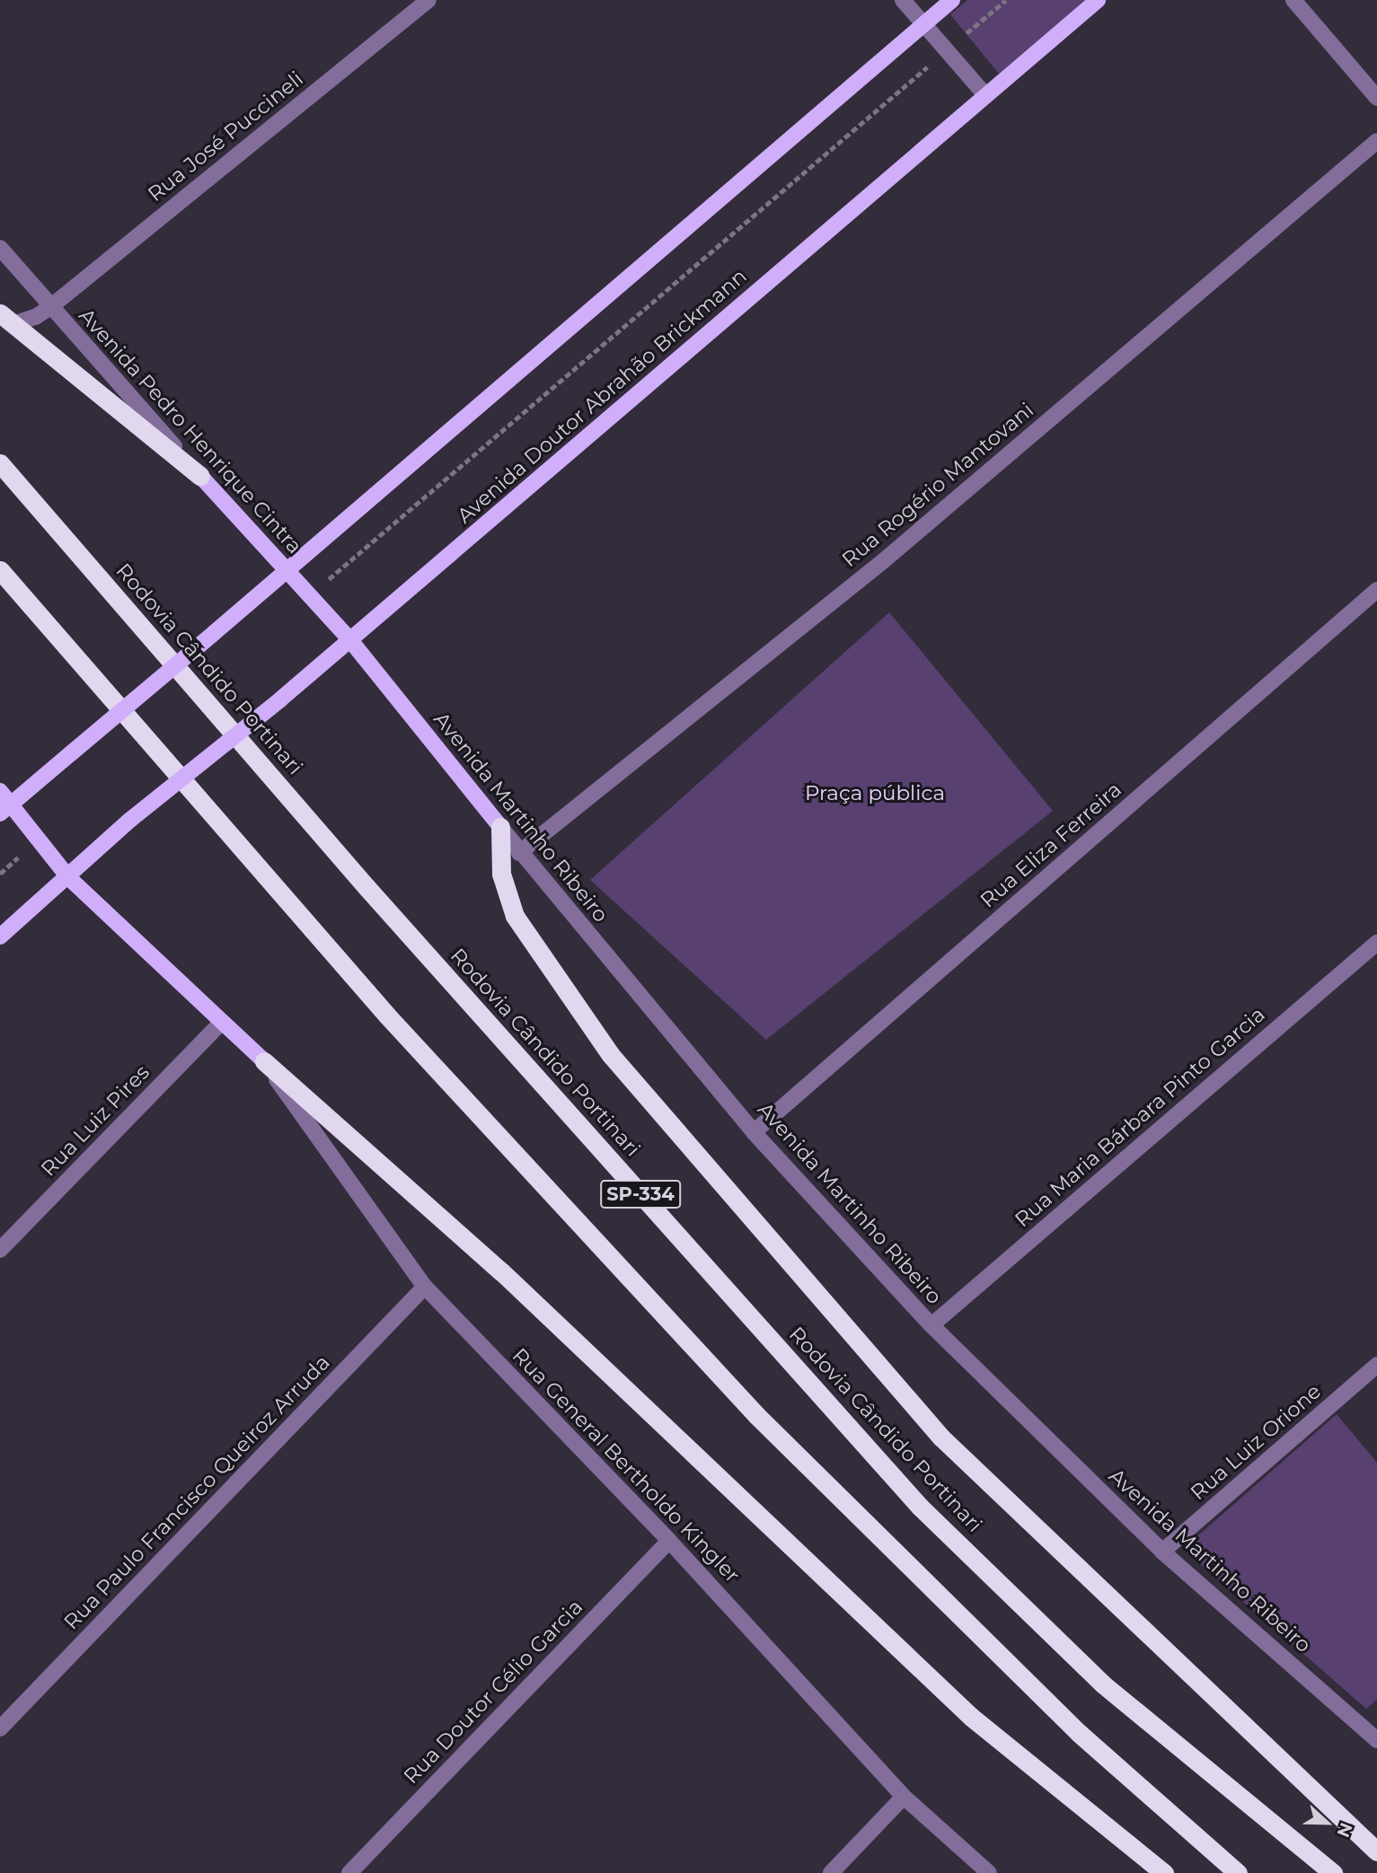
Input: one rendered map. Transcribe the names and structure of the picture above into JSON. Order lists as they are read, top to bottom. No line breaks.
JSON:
{"streets":{"highway":["Rodovia Cândido Portinari","SP-334"],"main road":["Avenida Doutor Abrahão Brickmann","Avenida Pedro Henrique Cintra","Avenida Martinho Ribeiro"],"street":["Rua José Puccineli","Rua Rogério Mantovani","Rua Eliza Ferreira","Rua Maria Bárbara Pinto Garcia","Rua Luiz Pires","Rua Luiz Orione","Rua General Bertholdo Kingler","Rua Paulo Francisco Queiroz Arruda","Rua Doutor Célio Garcia"]},"crossings":[["Rua José Puccineli","Avenida Pedro Henrique Cintra"],["Avenida Doutor Abrahão Brickmann","Avenida Pedro Henrique Cintra"],["Avenida Doutor Abrahão Brickmann","Avenida Martinho Ribeiro"],["Avenida Pedro Henrique Cintra","Avenida Martinho Ribeiro"],["Rua Rogério Mantovani","Avenida Martinho Ribeiro"],["Avenida Martinho Ribeiro","Rua Eliza Ferreira"],["Avenida Martinho Ribeiro","Rua Maria Bárbara Pinto Garcia"],["Avenida Martinho Ribeiro","Rua Luiz Orione"],["Rua General Bertholdo Kingler","Rua Paulo Francisco Queiroz Arruda"],["Rua General Bertholdo Kingler","Rua Doutor Célio Garcia"]],"parks":["Praça pública"],"north":"right"}
